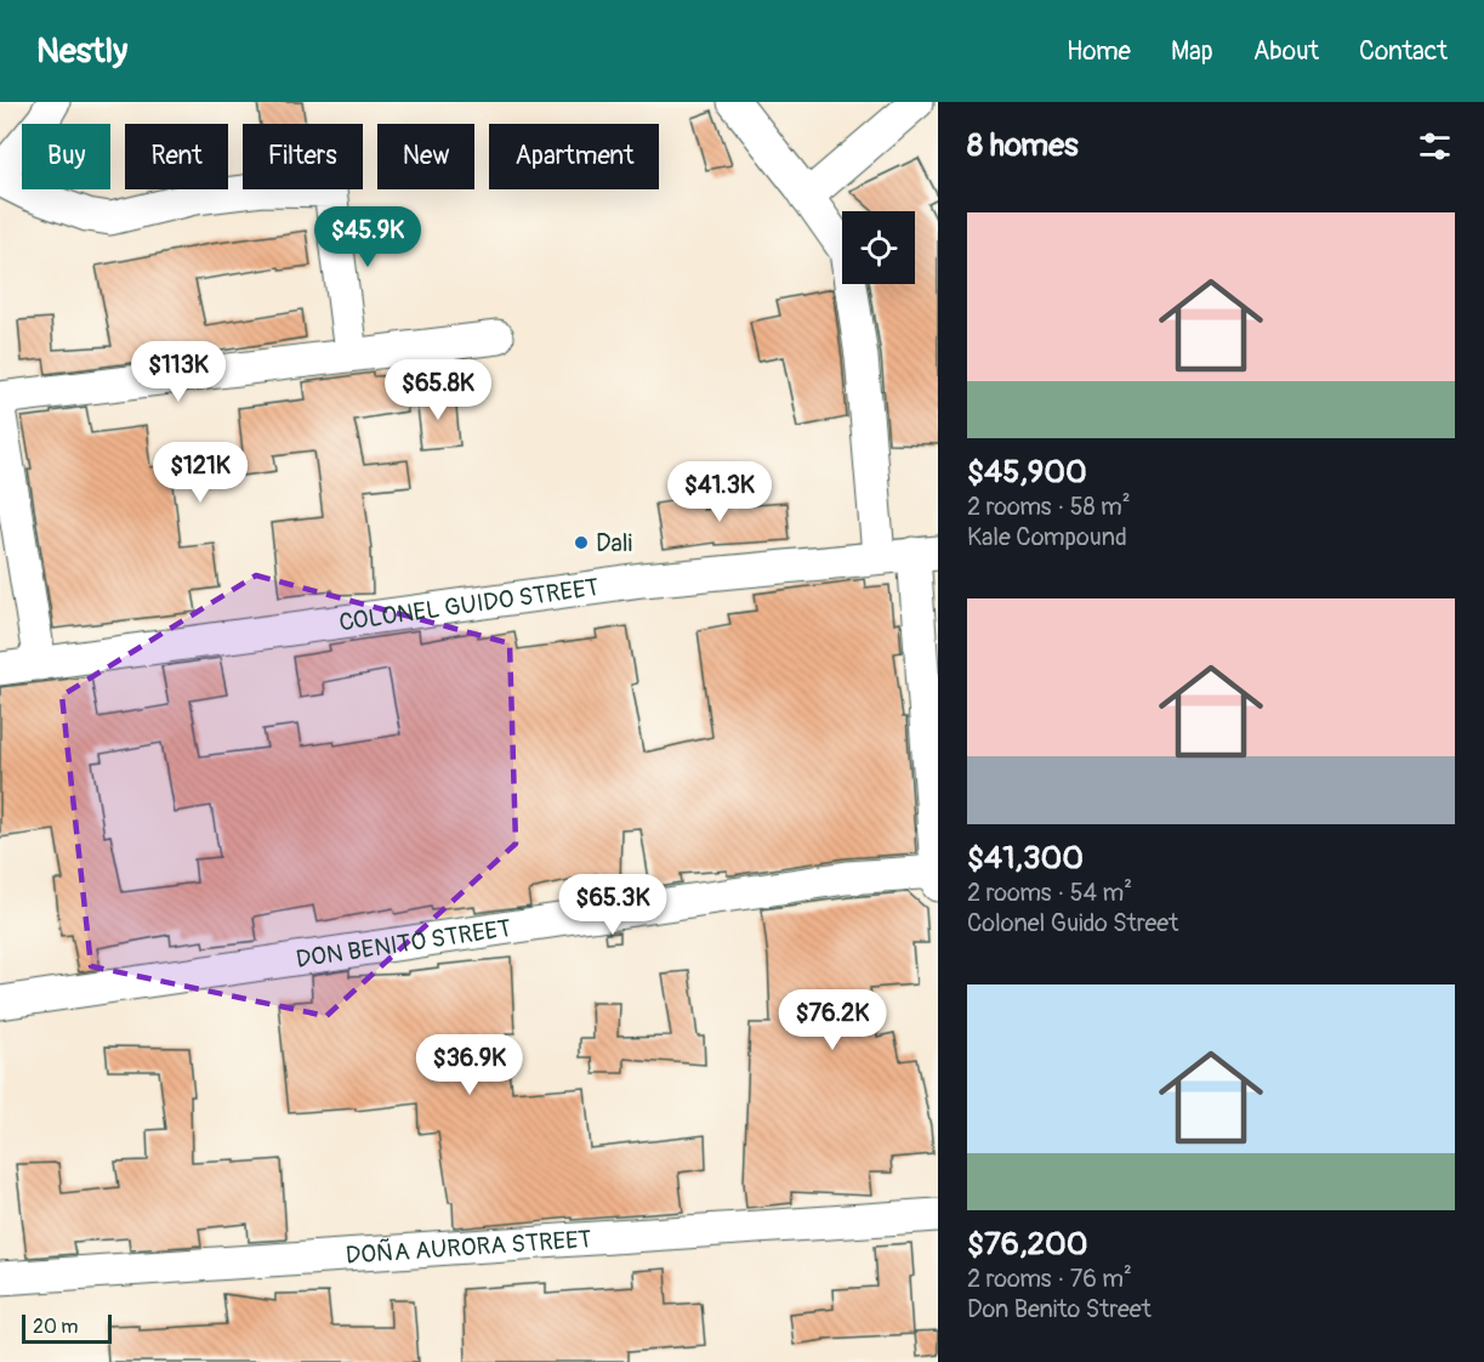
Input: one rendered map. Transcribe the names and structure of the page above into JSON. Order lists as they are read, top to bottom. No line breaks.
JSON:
{"streets":{"street":["COLONEL GUIDO STREET","DON BENITO STREET","DOÑA AURORA STREET"]},"places":["Dali"],"scale_bar":"20 m","page":{"header":"Nestly","nav":["Home","Map","About","Contact"],"heading":"8 homes","chip":["Buy","Rent","Filters","New","Apartment"],"list":[{"name":"$45,900","note":"2 rooms · 58 m² · Kale Compound"},{"name":"$41,300","note":"2 rooms · 54 m² · Colonel Guido Street"},{"name":"$76,200","note":"2 rooms · 76 m² · Don Benito Street"}],"price":["$45.9K","$113K","$65.8K","$121K","$41.3K","$65.3K","$76.2K","$36.9K"],"scale":"20 m"}}
